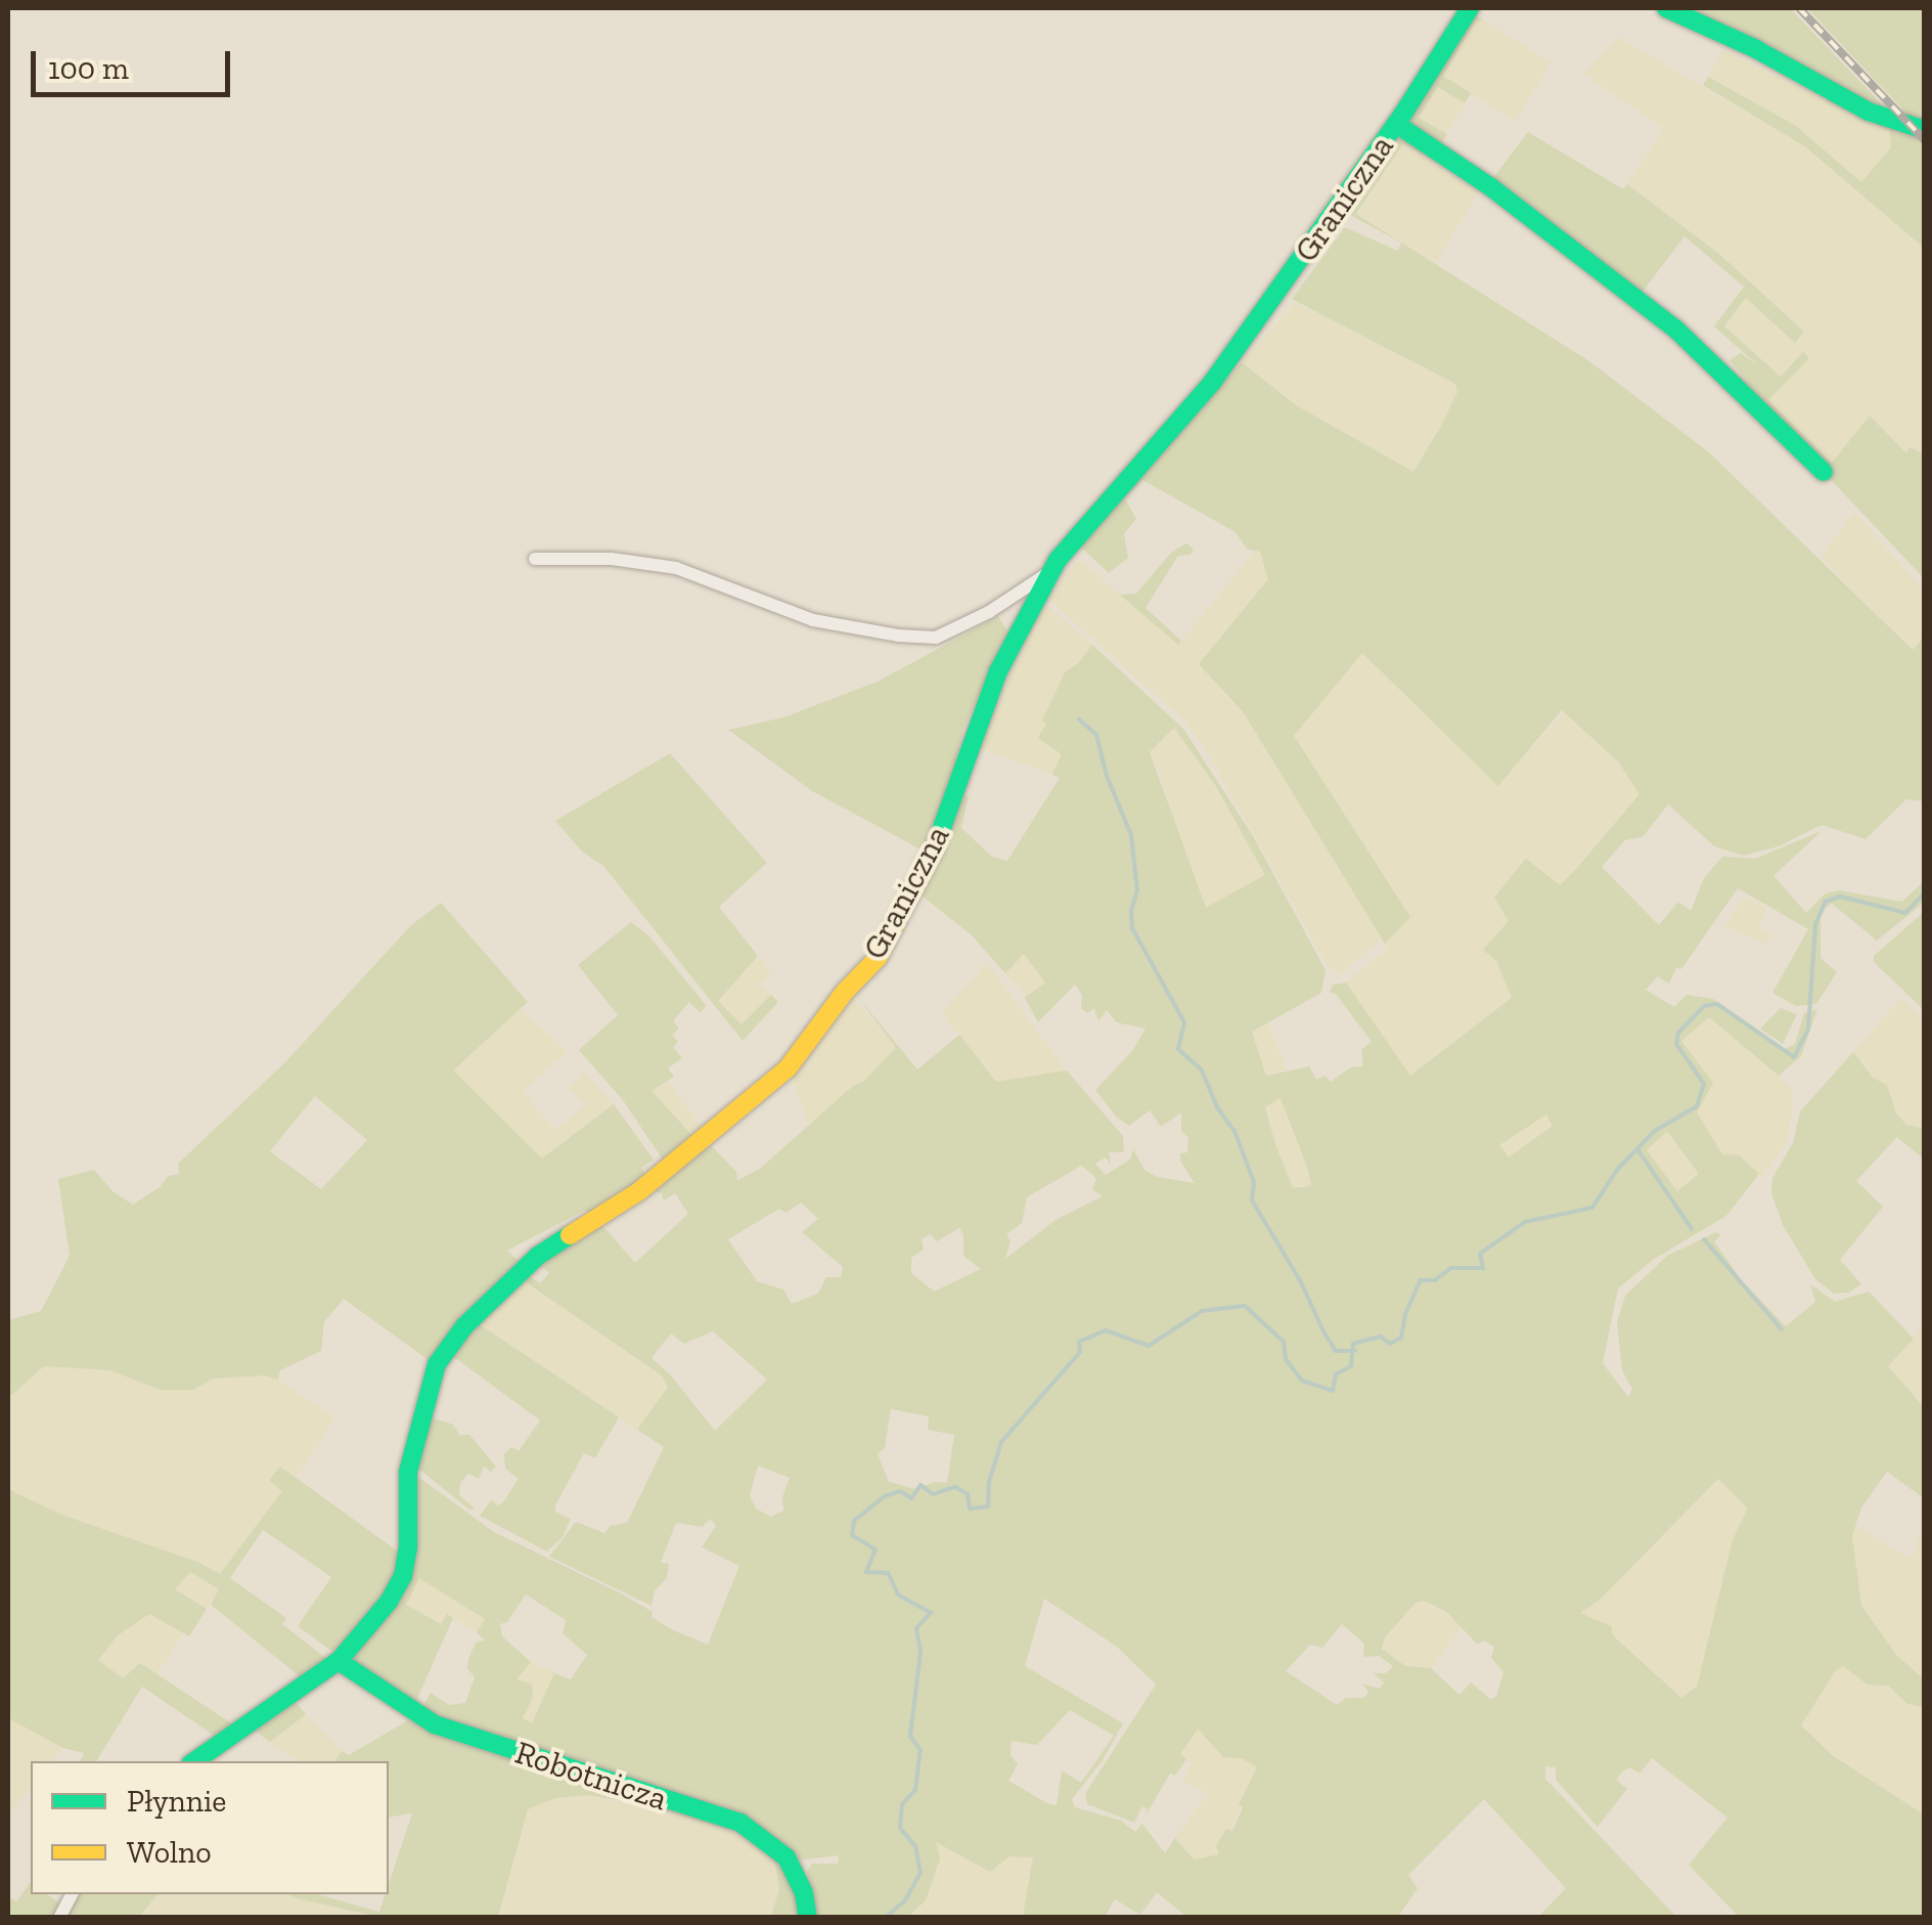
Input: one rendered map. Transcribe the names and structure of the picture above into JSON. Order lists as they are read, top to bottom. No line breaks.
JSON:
{"streets":{"street":["Graniczna","Robotnicza"]},"crossings":[["Graniczna","Robotnicza"]],"legend":["Płynnie","Wolno"],"scale_bar":"100 m"}
